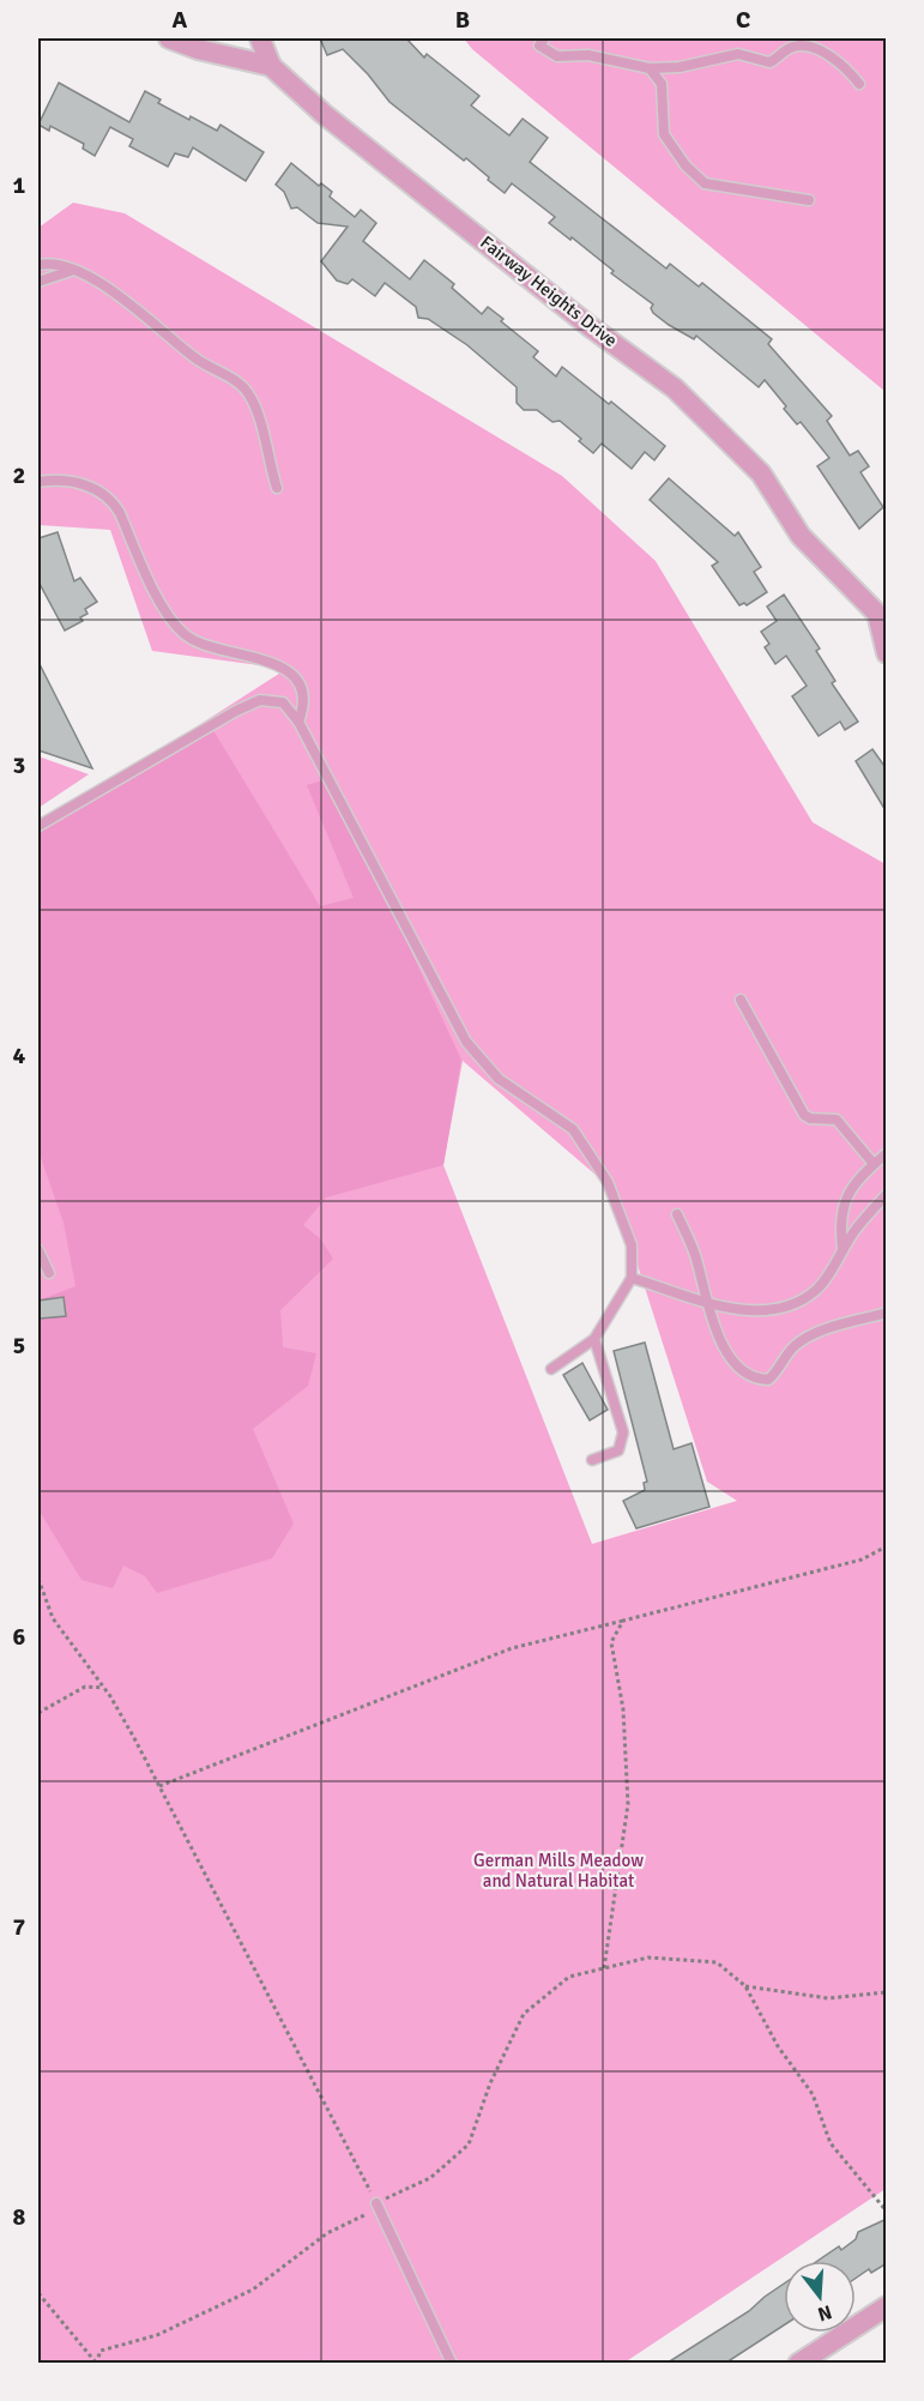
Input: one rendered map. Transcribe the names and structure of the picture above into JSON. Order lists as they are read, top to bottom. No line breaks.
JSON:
{"streets":{"street":["Fairway Heights Drive"]},"parks":["German Mills Meadow and Natural Habitat"],"north":"bottom","grid":{"columns":["A","B","C"],"rows":["1","2","3","4","5","6","7","8"]}}
